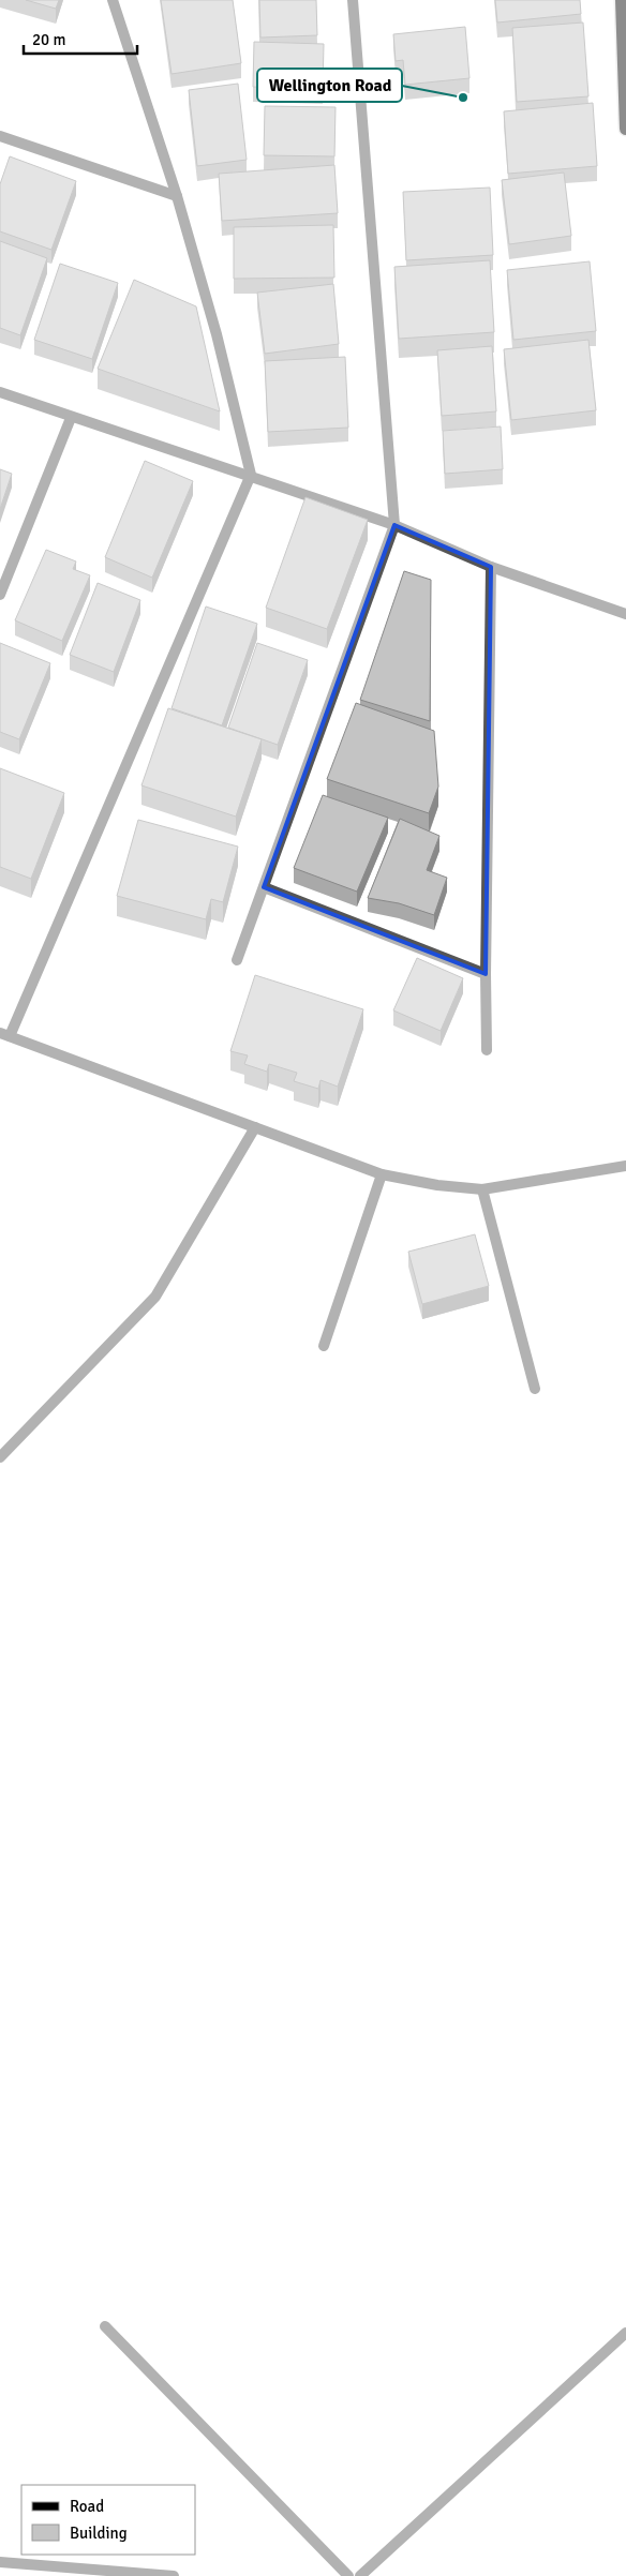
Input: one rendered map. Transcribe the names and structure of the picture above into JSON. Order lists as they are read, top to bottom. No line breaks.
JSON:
{"places":["Wellington Road"],"legend":["Road","Building"],"scale_bar":"20 m"}
